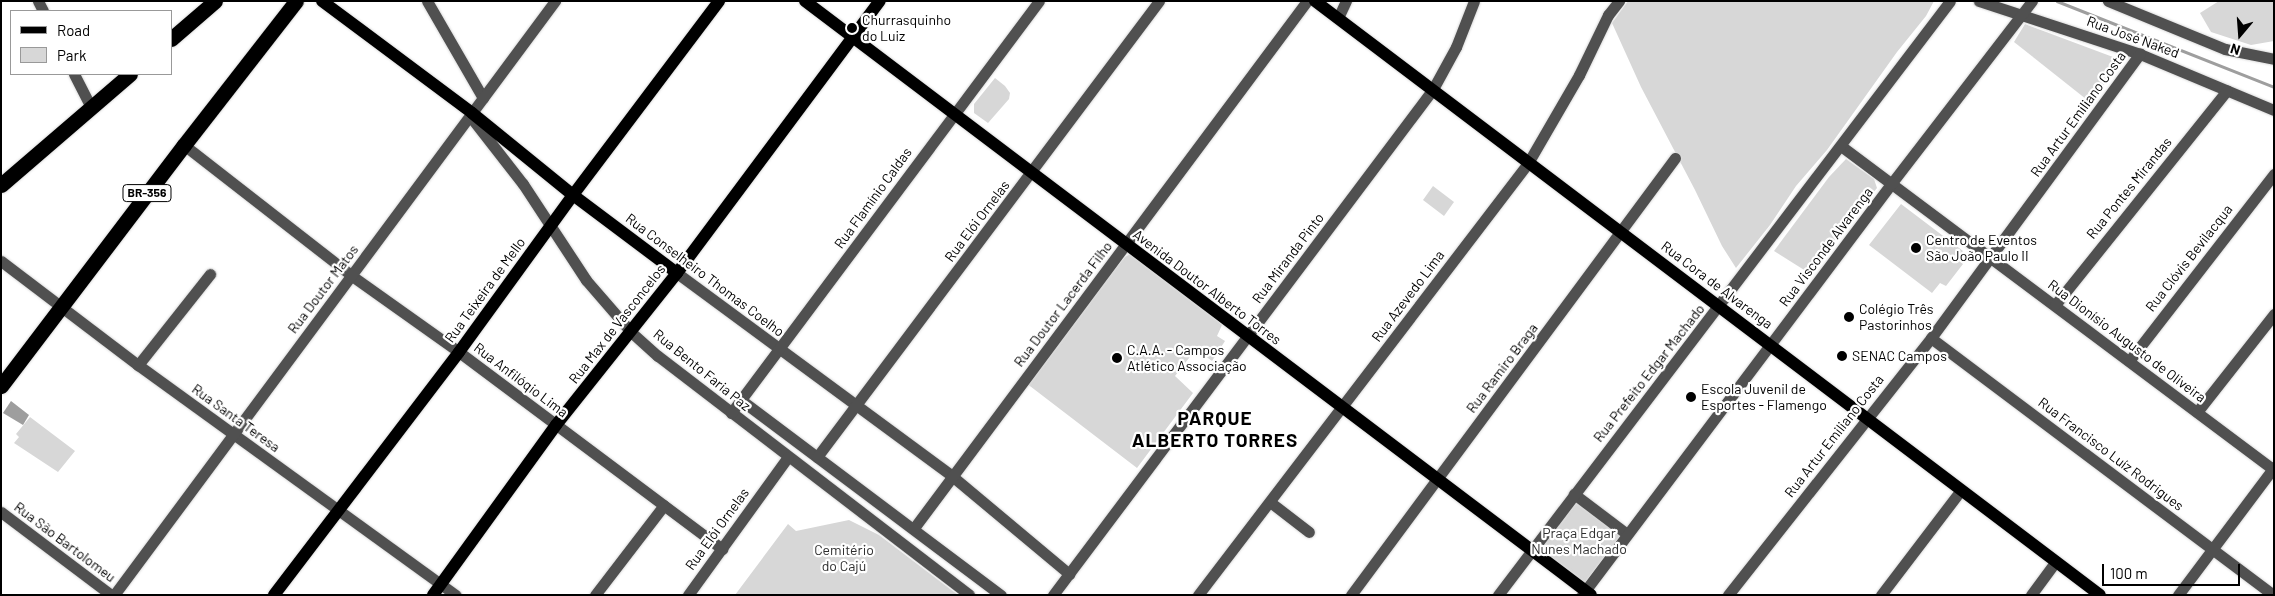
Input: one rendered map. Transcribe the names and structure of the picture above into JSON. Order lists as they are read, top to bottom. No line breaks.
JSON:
{"streets":{"highway":["BR-356"],"main road":["Rua Conselheiro Thomas Coelho","Rua Cora de Alvarenga","Avenida Doutor Alberto Torres","Rua Teixeira de Mello","Rua Max de Vasconcelos"],"street":["Rua José Naked","Rua Artur Emiliano Costa","Rua Pontes Mirandas","Rua Flamínio Caldas","Rua Elói Ornelas","Rua Visconde Alvarenga","Rua Miranda Pinto","Rua Clóvis Bevilacqua","Rua Doutor Matos","Rua Azevedo Lima","Rua Doutor Lacerda Filho","Rua Dionísio Augusto de Oliveira","Rua Ramiro Braga","Rua Bento Faria Paz","Rua Prefeito Edgar Machado","Rua Anfilóqio Lima","Rua Santa Teresa","Rua Francisco Luíz Rodrigues","Rua São Bartolomeu"]},"crossings":[["Rua José Naked","Rua Artur Emiliano Costa"],["Rua José Naked","Rua Pontes Mirandas"],["Rua José Naked","Rua Visconde Alvarenga"],["Rua Artur Emiliano Costa","Rua Cora de Alvarenga"],["Rua Artur Emiliano Costa","Rua Dionísio Augusto de Oliveira"],["Rua Artur Emiliano Costa","Rua Francisco Luíz Rodrigues"],["Rua Pontes Mirandas","Rua Dionísio Augusto de Oliveira"],["BR-356","Rua Anfilóqio Lima"],["BR-356","Rua Santa Teresa"],["Rua Flamínio Caldas","Rua Conselheiro Thomas Coelho"],["Rua Flamínio Caldas","Avenida Doutor Alberto Torres"],["Rua Flamínio Caldas","Rua Bento Faria Paz"],["Rua Elói Ornelas","Rua Conselheiro Thomas Coelho"],["Rua Elói Ornelas","Avenida Doutor Alberto Torres"],["Rua Elói Ornelas","Rua Bento Faria Paz"],["Rua Elói Ornelas","Rua Anfilóqio Lima"],["Rua Visconde Alvarenga","Rua Cora de Alvarenga"],["Rua Visconde Alvarenga","Avenida Doutor Alberto Torres"],["Rua Visconde Alvarenga","Rua Dionísio Augusto de Oliveira"],["Rua Miranda Pinto","Rua Conselheiro Thomas Coelho"],["Rua Miranda Pinto","Rua Cora de Alvarenga"],["Rua Miranda Pinto","Avenida Doutor Alberto Torres"],["Rua Clóvis Bevilacqua","Rua Dionísio Augusto de Oliveira"],["Rua Conselheiro Thomas Coelho","Rua Doutor Matos"],["Rua Conselheiro Thomas Coelho","Rua Teixeira de Mello"],["Rua Conselheiro Thomas Coelho","Rua Doutor Lacerda Filho"],["Rua Conselheiro Thomas Coelho","Rua Max de Vasconcelos"],["Rua Conselheiro Thomas Coelho","Rua Bento Faria Paz"],["Rua Cora de Alvarenga","Rua Azevedo Lima"],["Rua Cora de Alvarenga","Rua Ramiro Braga"],["Rua Cora de Alvarenga","Rua Prefeito Edgar Machado"],["Avenida Doutor Alberto Torres","Rua Azevedo Lima"],["Avenida Doutor Alberto Torres","Rua Doutor Lacerda Filho"],["Avenida Doutor Alberto Torres","Rua Max de Vasconcelos"],["Avenida Doutor Alberto Torres","Rua Ramiro Braga"],["Avenida Doutor Alberto Torres","Rua Prefeito Edgar Machado"],["Rua Doutor Matos","Rua Bento Faria Paz"],["Rua Doutor Matos","Rua Anfilóqio Lima"],["Rua Doutor Matos","Rua Santa Teresa"],["Rua Doutor Matos","Rua São Bartolomeu"],["Rua Teixeira de Mello","Rua Bento Faria Paz"],["Rua Teixeira de Mello","Rua Anfilóqio Lima"],["Rua Teixeira de Mello","Rua Santa Teresa"],["Rua Doutor Lacerda Filho","Rua Bento Faria Paz"],["Rua Max de Vasconcelos","Rua Bento Faria Paz"],["Rua Max de Vasconcelos","Rua Anfilóqio Lima"],["Rua Max de Vasconcelos","Rua Santa Teresa"],["Rua Dionísio Augusto de Oliveira","Rua Prefeito Edgar Machado"]],"districts":["PARQUE ALBERTO TORRES"],"parks":["Praça Edgar Nunes Machado","Cemitério do Cajú"],"places":["Churrasquinho do Luiz","Centro de Eventos São João Paulo II","Colégio Três Pastorinhos","SENAC Campos","C.A.A. - Campos Atlético Associação","Escola Juvenil de Esportes - Flamengo"],"legend":["Road","Park"],"scale_bar":"100 m","north":"bottom"}
